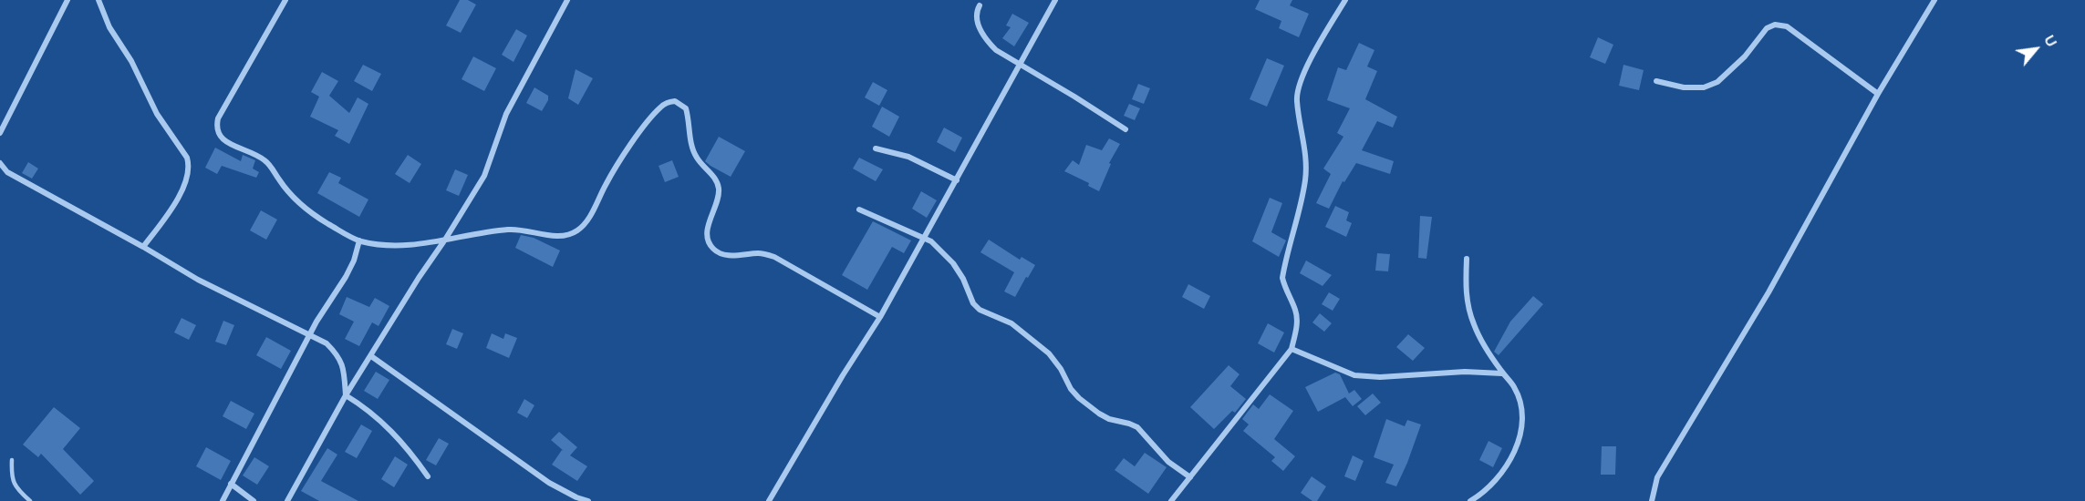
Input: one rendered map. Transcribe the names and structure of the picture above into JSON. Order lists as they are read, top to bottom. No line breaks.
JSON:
{"north":"top right"}
